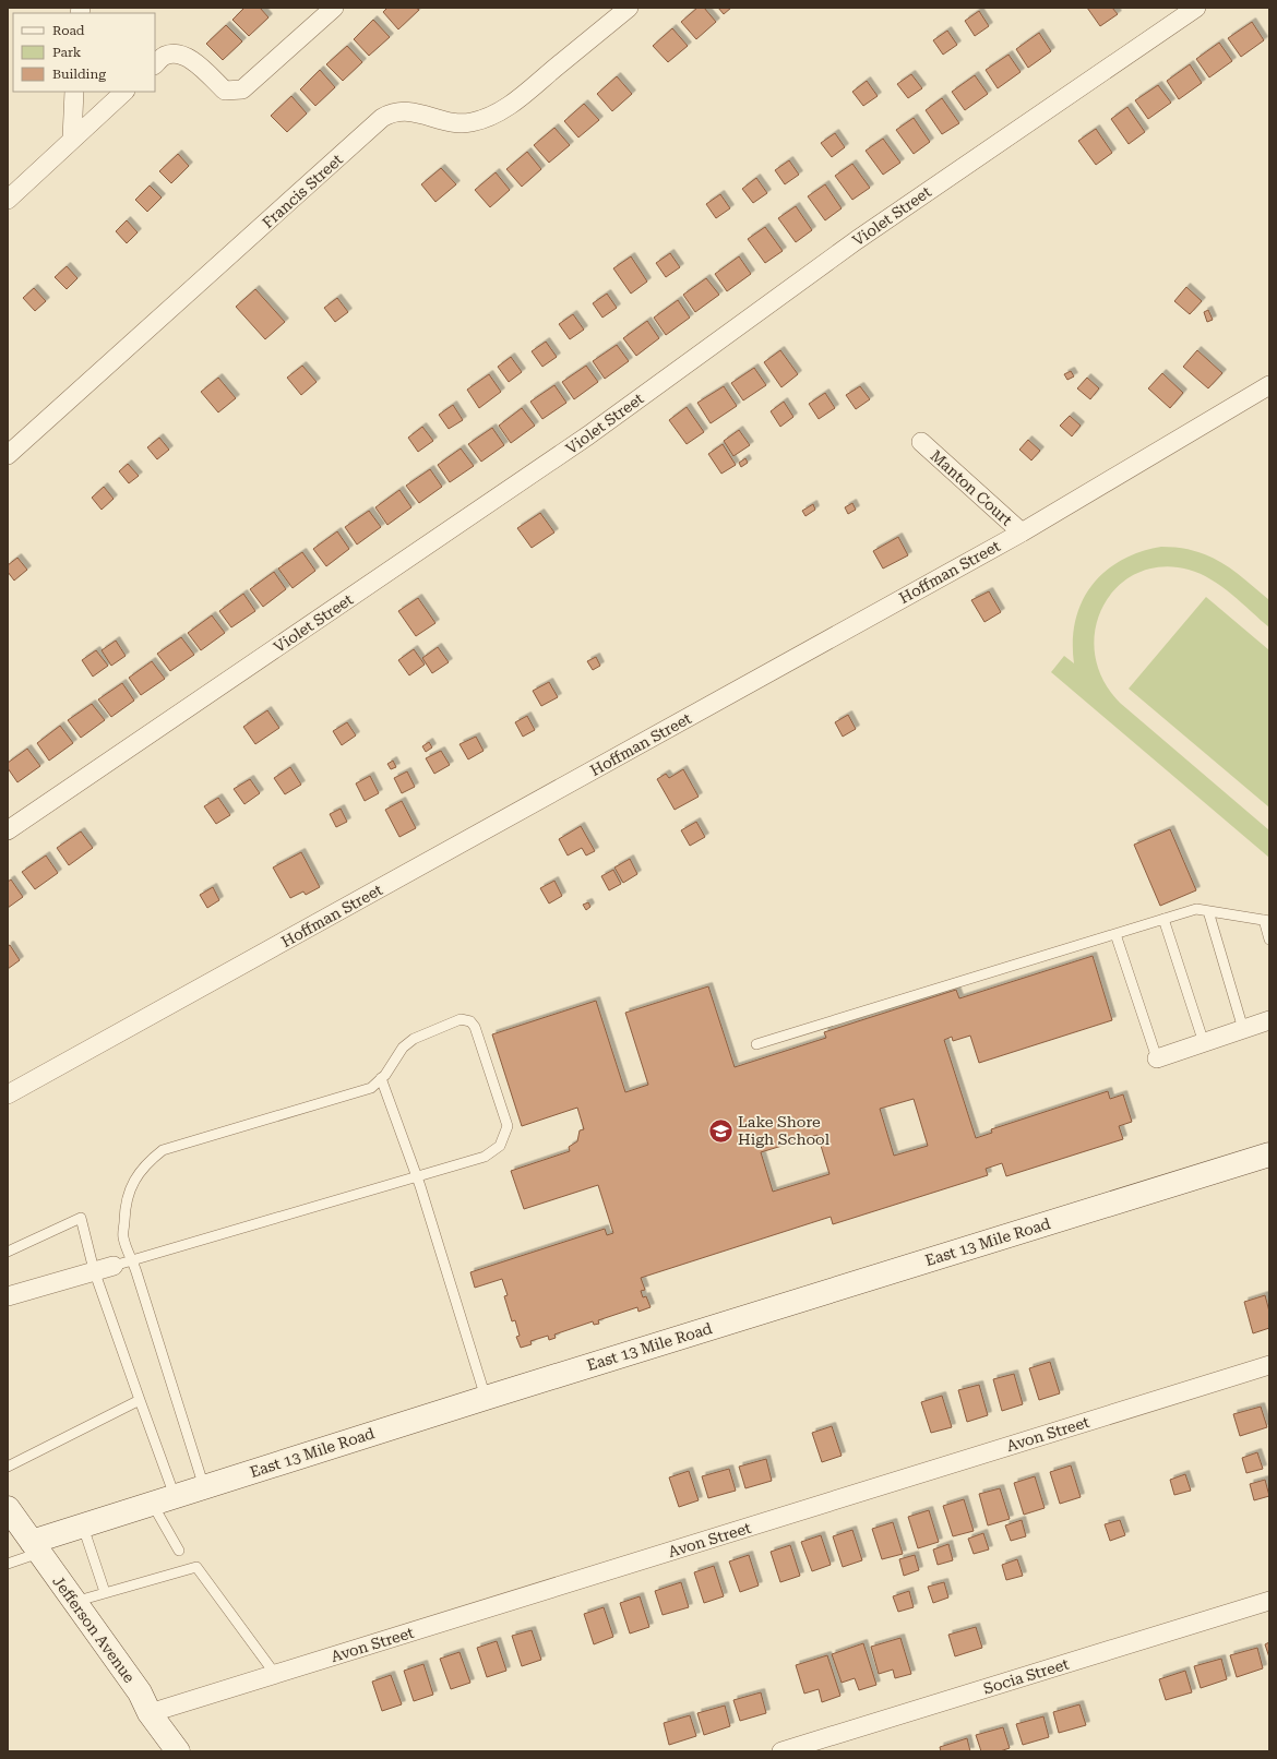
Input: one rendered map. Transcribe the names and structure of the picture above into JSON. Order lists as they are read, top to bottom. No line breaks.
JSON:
{"streets":{"main road":["East 13 Mile Road","Jefferson Avenue"],"street":["Francis Street","Violet Street","Manton Court","Hoffman Street","Avon Street","Socia Street"]},"crossings":[["Manton Court","Hoffman Street"],["East 13 Mile Road","Jefferson Avenue"],["Avon Street","Jefferson Avenue"]],"places":{"school or university":["Lake Shore High School"]},"legend":["Road","Park","Building"]}
